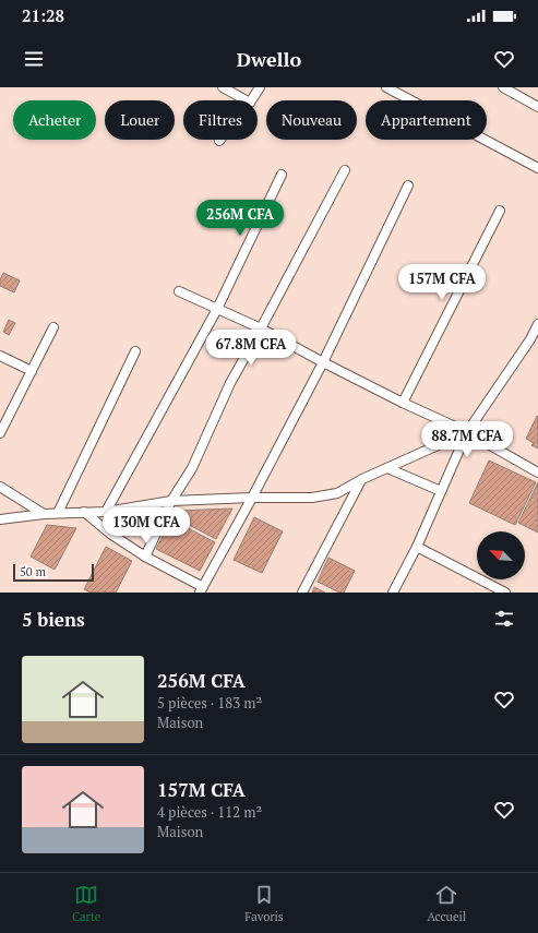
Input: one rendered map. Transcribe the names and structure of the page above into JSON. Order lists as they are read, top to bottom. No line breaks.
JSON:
{"scale_bar":"50 m","north":"top left","page":{"status":"21:28","header":"Dwello","chip":["Acheter","Louer","Filtres","Nouveau","Appartement"],"price":["256M CFA","157M CFA","67.8M CFA","88.7M CFA","130M CFA"],"scale":"50 m","heading":"5 biens","list":[{"name":"256M CFA","note":"5 pièces · 183 m² · Maison"},{"name":"157M CFA","note":"4 pièces · 112 m² · Maison"}],"tabs":["Carte","Favoris","Accueil"]}}
